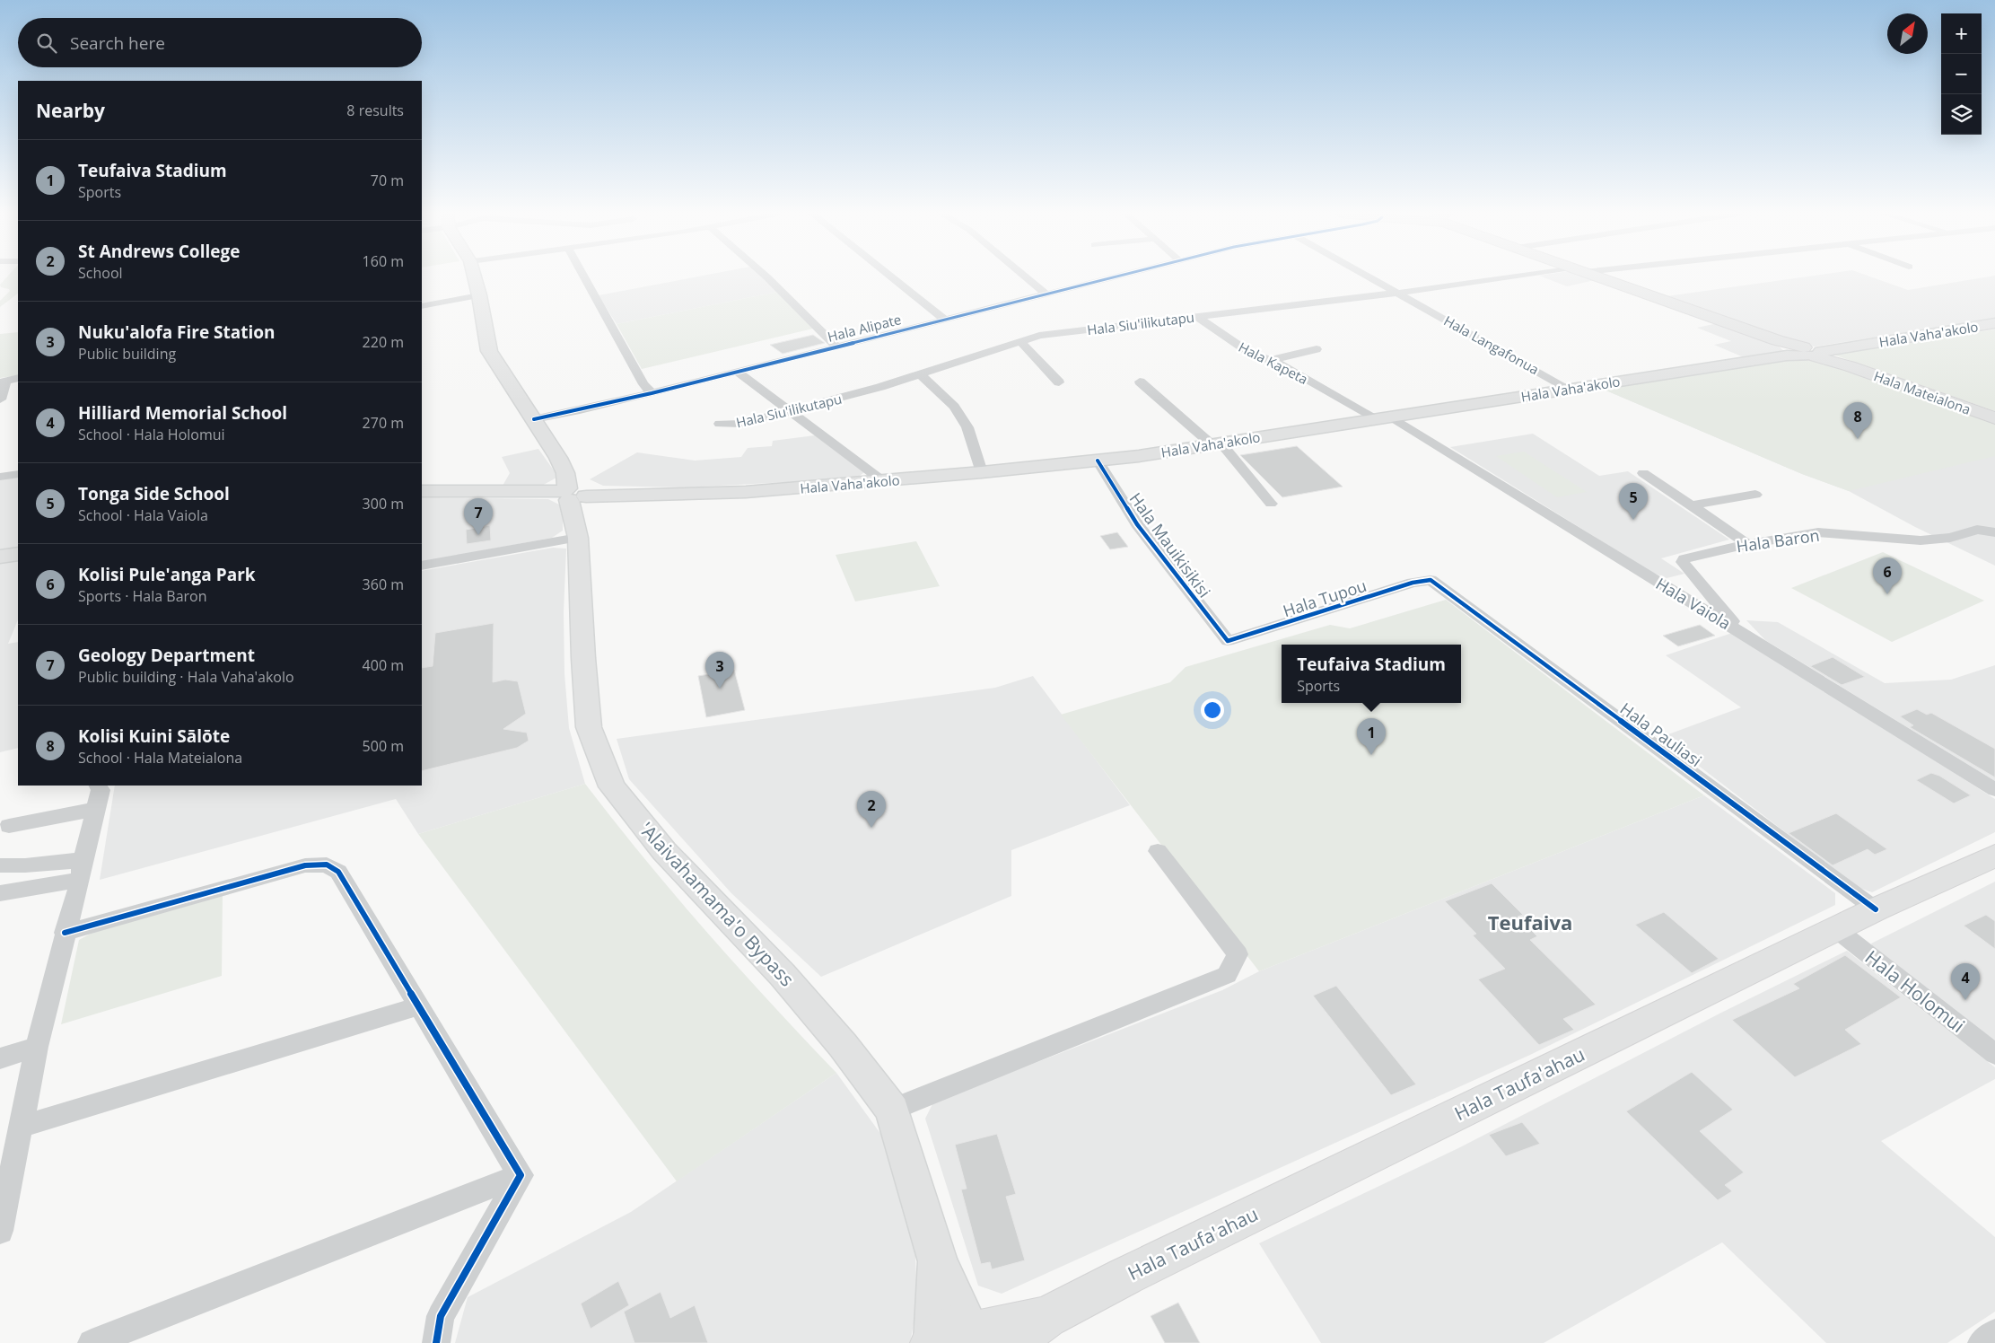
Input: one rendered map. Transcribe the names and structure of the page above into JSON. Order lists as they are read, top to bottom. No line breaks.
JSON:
{"streets":{"main road":["Hala Vaha'akolo","Hala Mateialona","'Alaivahamama'o Bypass","Hala Taufa'ahau"],"street":["Hala Siu'ilikutapu","Hala Alipate","Hala Langafonua","Hala Kapeta","Hala Baron","Hala Mauikisikisi","Hala Tupou","Hala Vaiola","Hala Pauliasi","Hala Holomui"]},"crossings":[["Hala Siu'ilikutapu","Hala Langafonua"],["Hala Siu'ilikutapu","Hala Kapeta"],["Hala Alipate","'Alaivahamama'o Bypass"],["Hala Vaha'akolo","Hala Langafonua"],["Hala Vaha'akolo","Hala Kapeta"],["Hala Vaha'akolo","Hala Mateialona"],["Hala Vaha'akolo","Hala Mauikisikisi"],["Hala Vaha'akolo","Hala Vaiola"],["Hala Vaha'akolo","'Alaivahamama'o Bypass"],["Hala Kapeta","Hala Vaiola"],["Hala Baron","Hala Vaiola"],["Hala Mauikisikisi","Hala Tupou"],["Hala Tupou","Hala Pauliasi"],["Hala Pauliasi","Hala Taufa'ahau"],["'Alaivahamama'o Bypass","Hala Taufa'ahau"],["Hala Holomui","Hala Taufa'ahau"]],"districts":["Teufaiva"],"north":"top right","page":{"map_buttons":["+","−"],"search":"Search here","heading":["Nearby","8 results"],"list":[{"mark":"1","name":"Teufaiva Stadium","note":"Sports","value":"70 m"},{"mark":"2","name":"St Andrews College","note":"School","value":"160 m"},{"mark":"3","name":"Nuku'alofa Fire Station","note":"Public building","value":"220 m"},{"mark":"4","name":"Hilliard Memorial School","note":"School · Hala Holomui","value":"270 m"},{"mark":"5","name":"Tonga Side School","note":"School · Hala Vaiola","value":"300 m"},{"mark":"6","name":"Kolisi Pule'anga Park","note":"Sports · Hala Baron","value":"360 m"},{"mark":"7","name":"Geology Department","note":"Public building · Hala Vaha'akolo","value":"400 m"},{"mark":"8","name":"Kolisi Kuini Sālōte","note":"School · Hala Mateialona","value":"500 m"}],"pins":["8","5","7","6","3","1","2","4"],"popup":["Teufaiva Stadium","Sports"]}}
